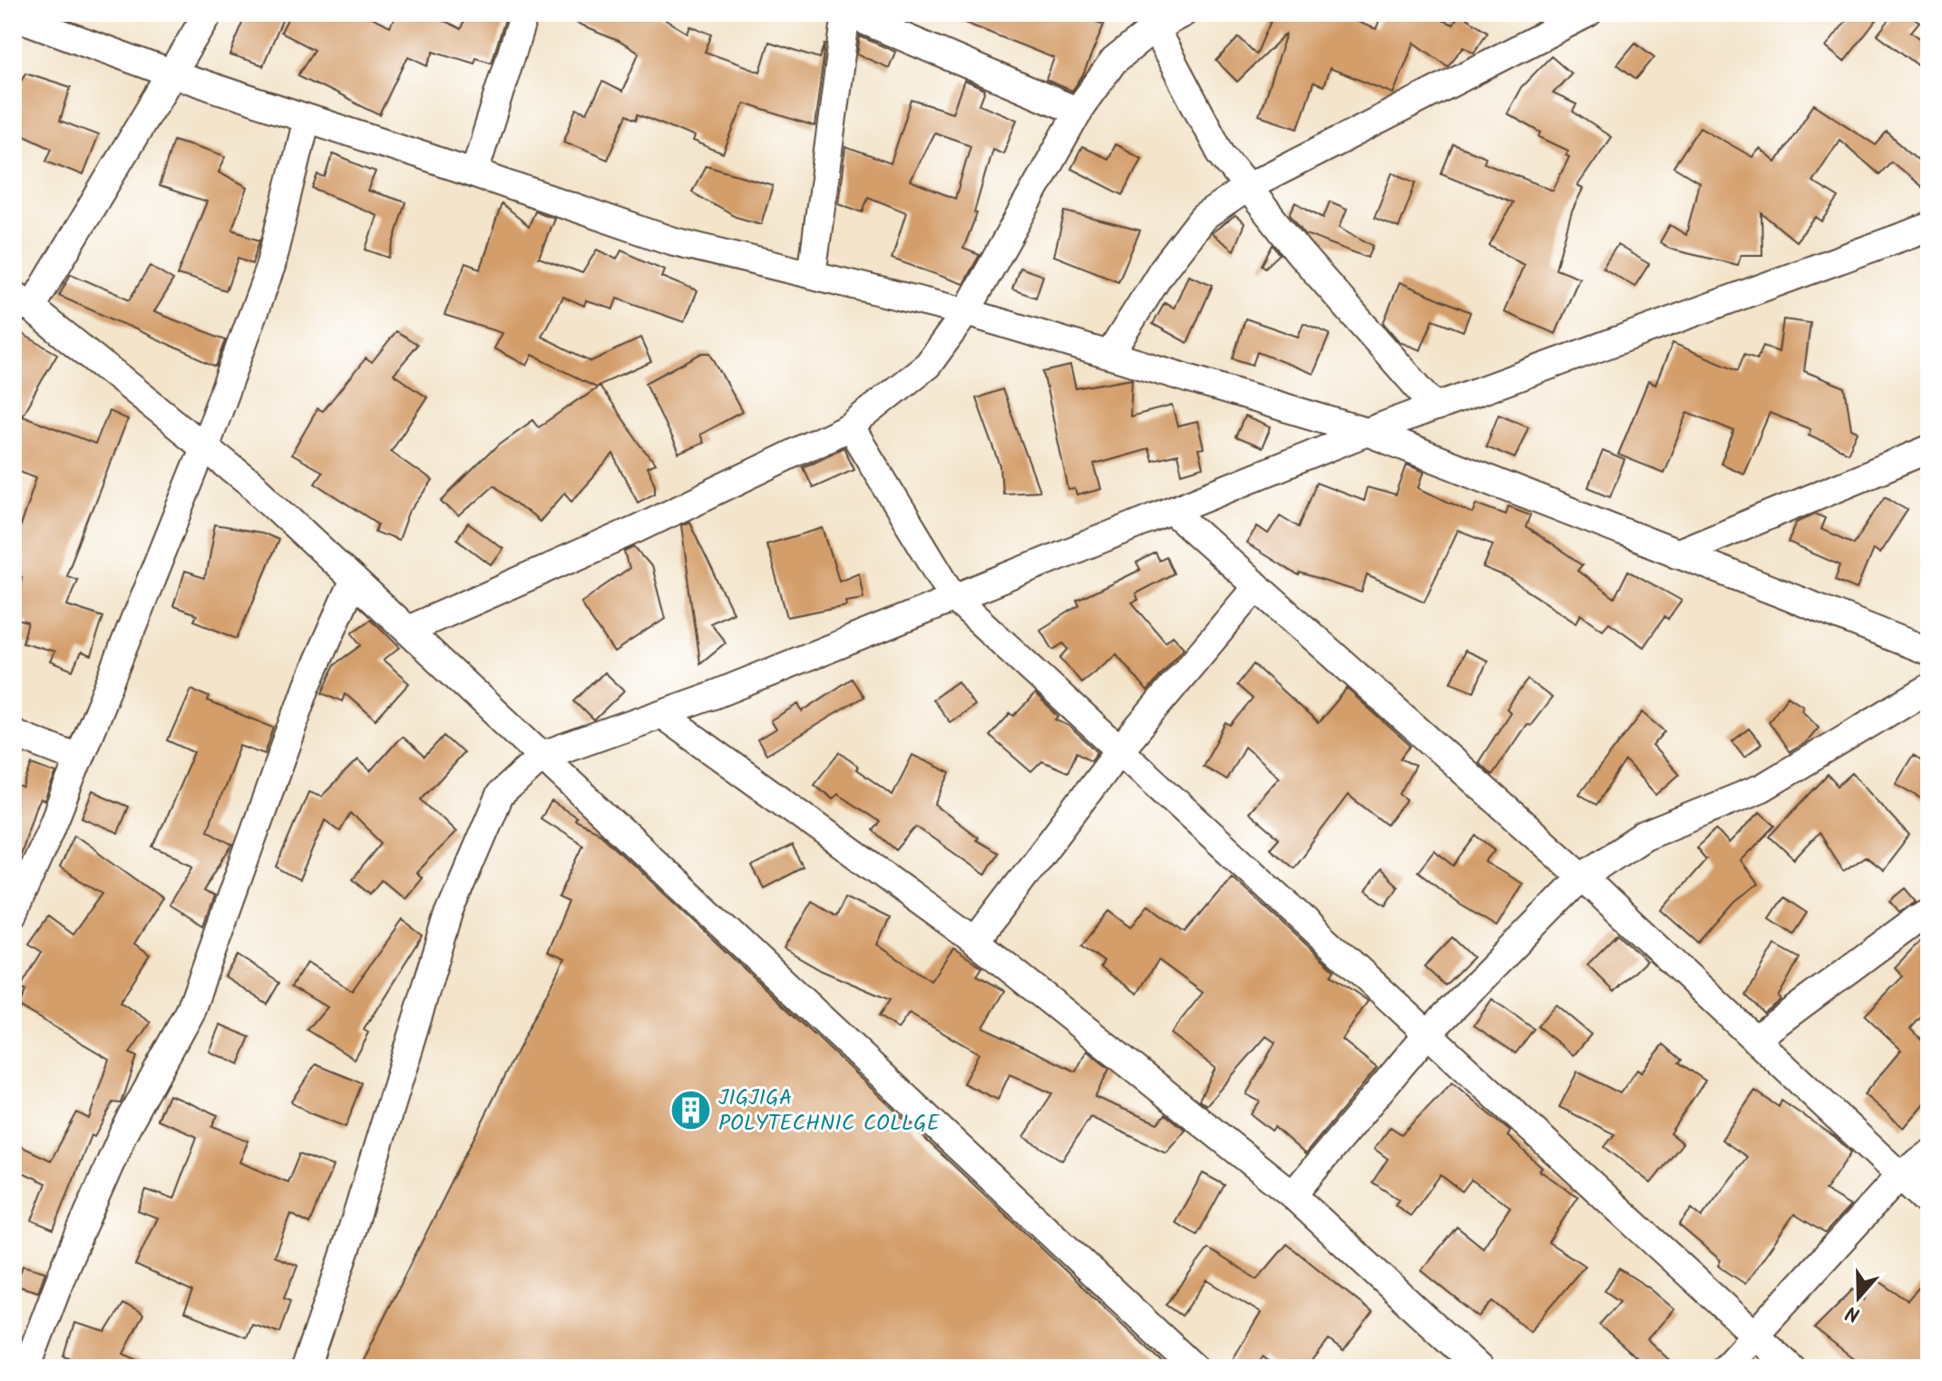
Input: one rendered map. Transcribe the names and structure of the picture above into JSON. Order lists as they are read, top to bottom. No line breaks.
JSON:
{"places":{"building":["JIGJIGA POLYTECHNIC COLLGE"]},"north":"bottom"}
